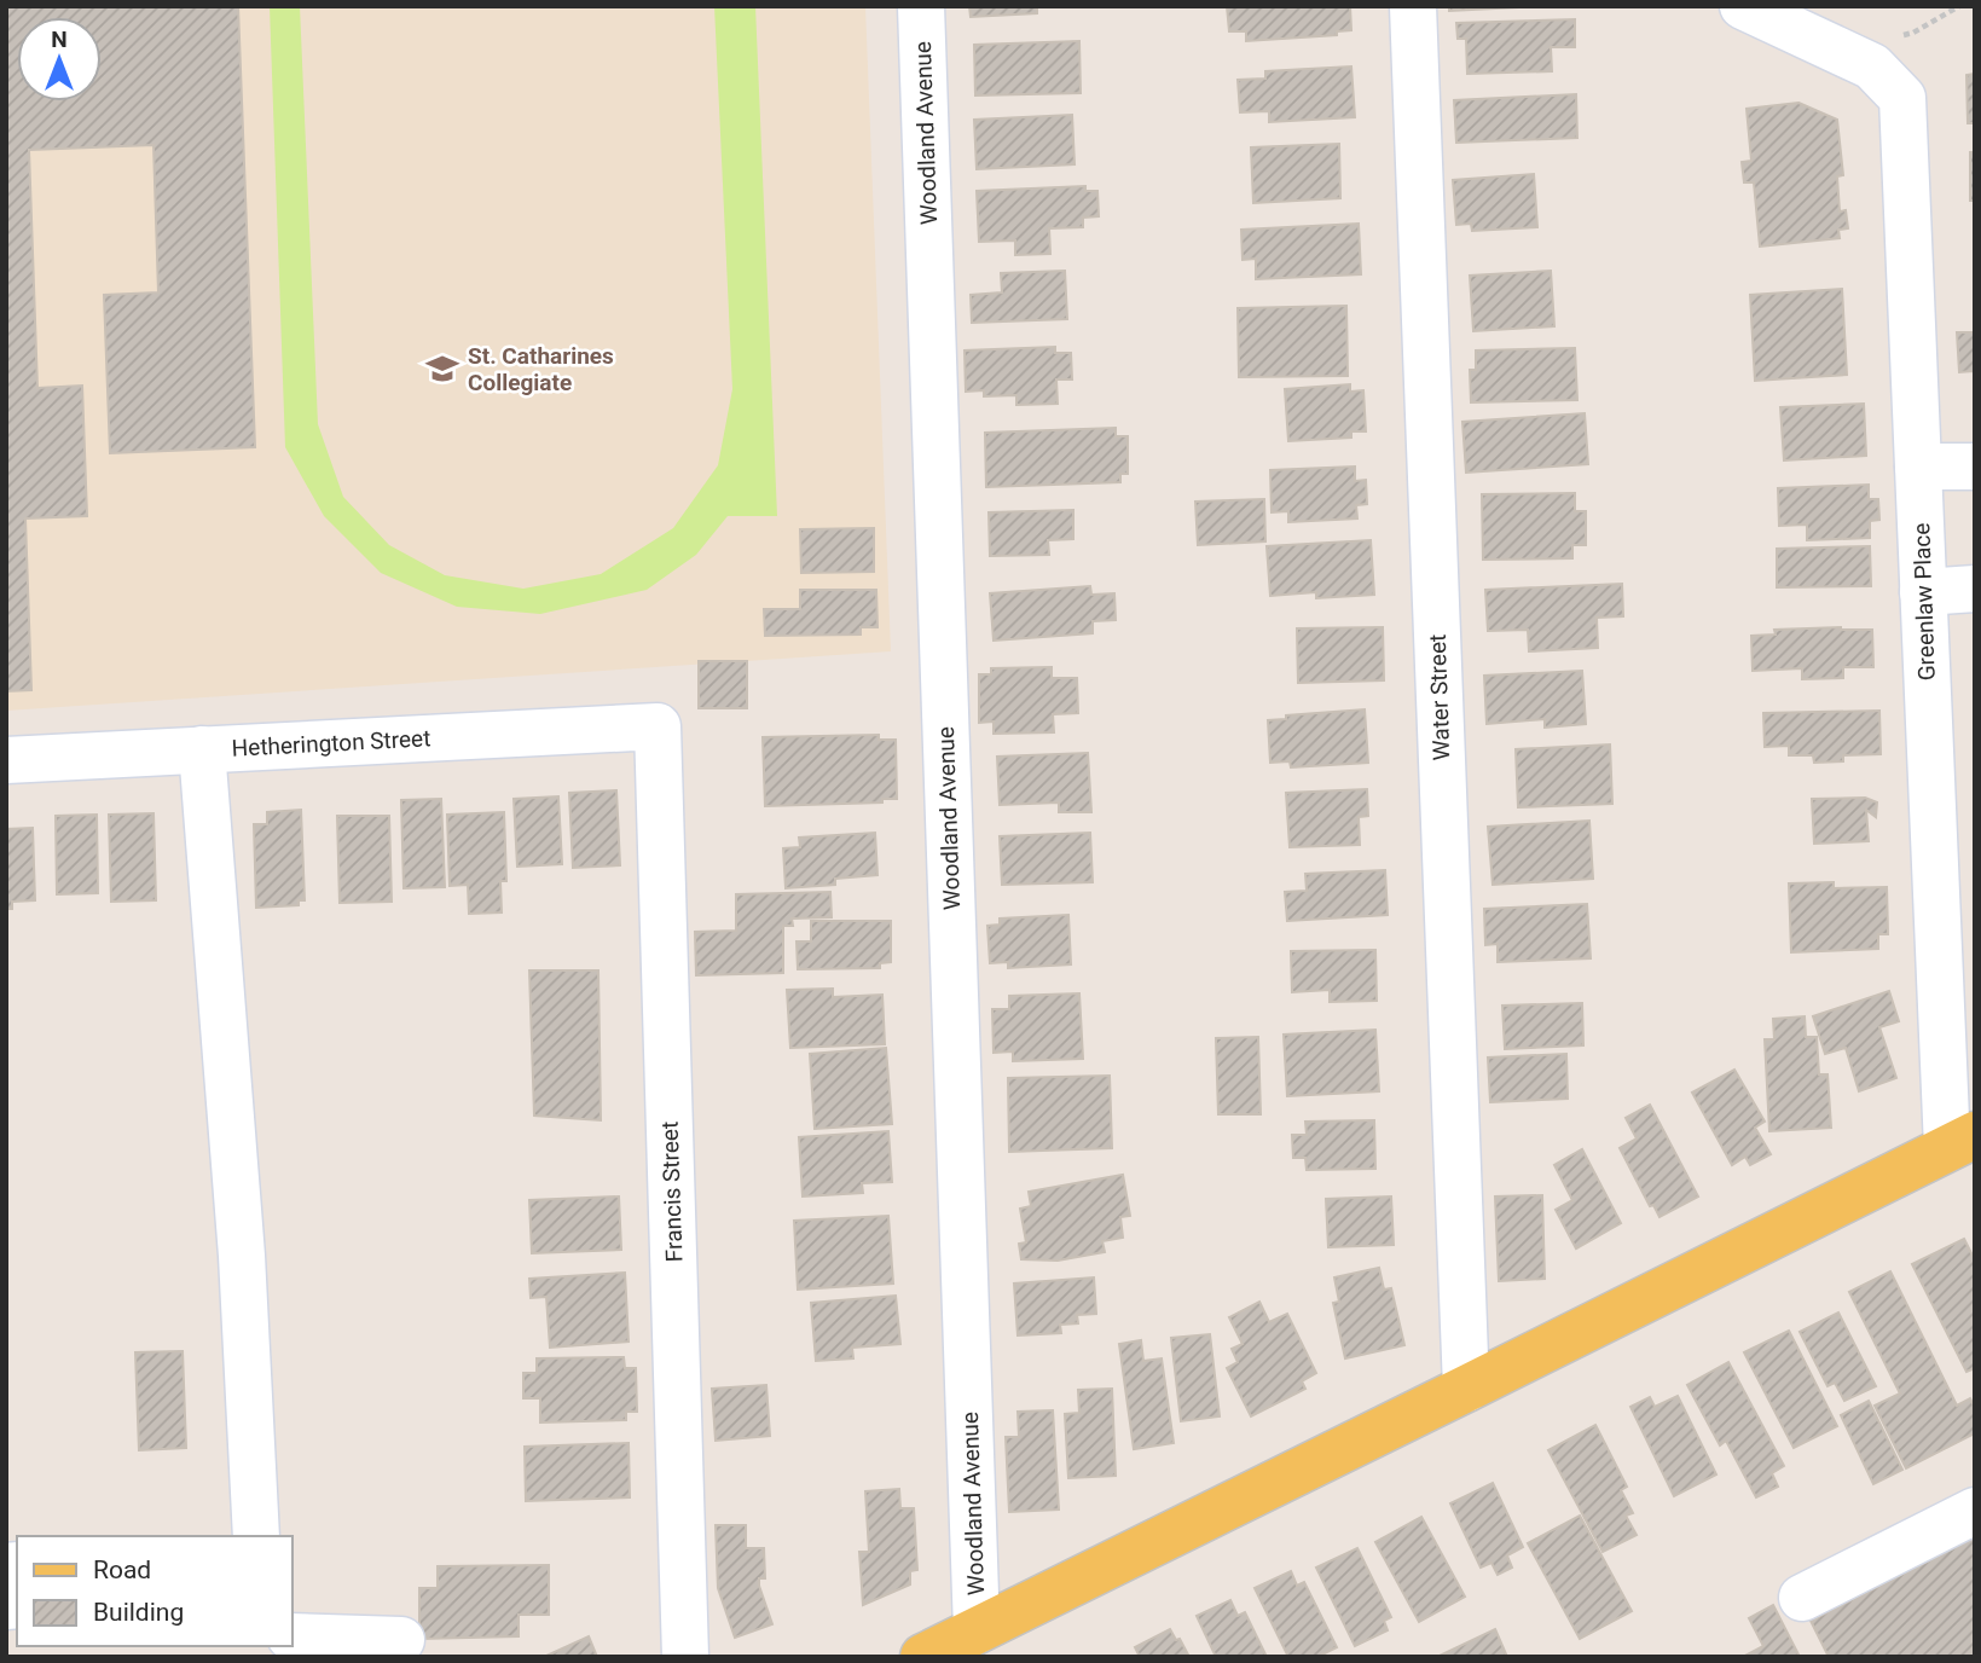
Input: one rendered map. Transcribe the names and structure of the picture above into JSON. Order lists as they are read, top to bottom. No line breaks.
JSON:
{"streets":{"street":["Woodland Avenue","Greenlaw Place","Water Street","Hetherington Street","Francis Street"]},"crossings":[["Hetherington Street","Francis Street"]],"places":{"school or university":["St. Catharines Collegiate"]},"legend":["Road","Building"],"north":"top"}
